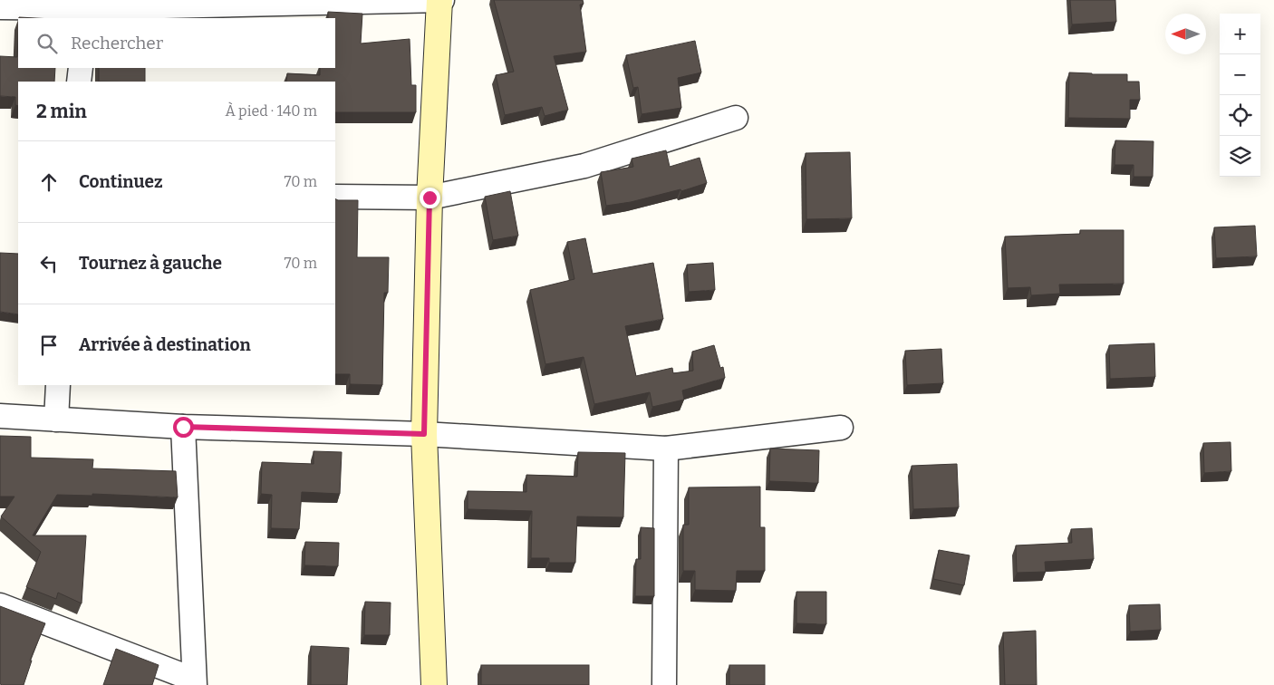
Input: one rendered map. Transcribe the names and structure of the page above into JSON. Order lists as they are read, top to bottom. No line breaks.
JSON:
{"north":"left","page":{"map_buttons":["+","−"],"search":"Rechercher","heading":["2 min","À pied · 140 m"],"list":[["Continuez","70 m"],["Tournez à gauche","70 m"],"Arrivée à destination"]}}
